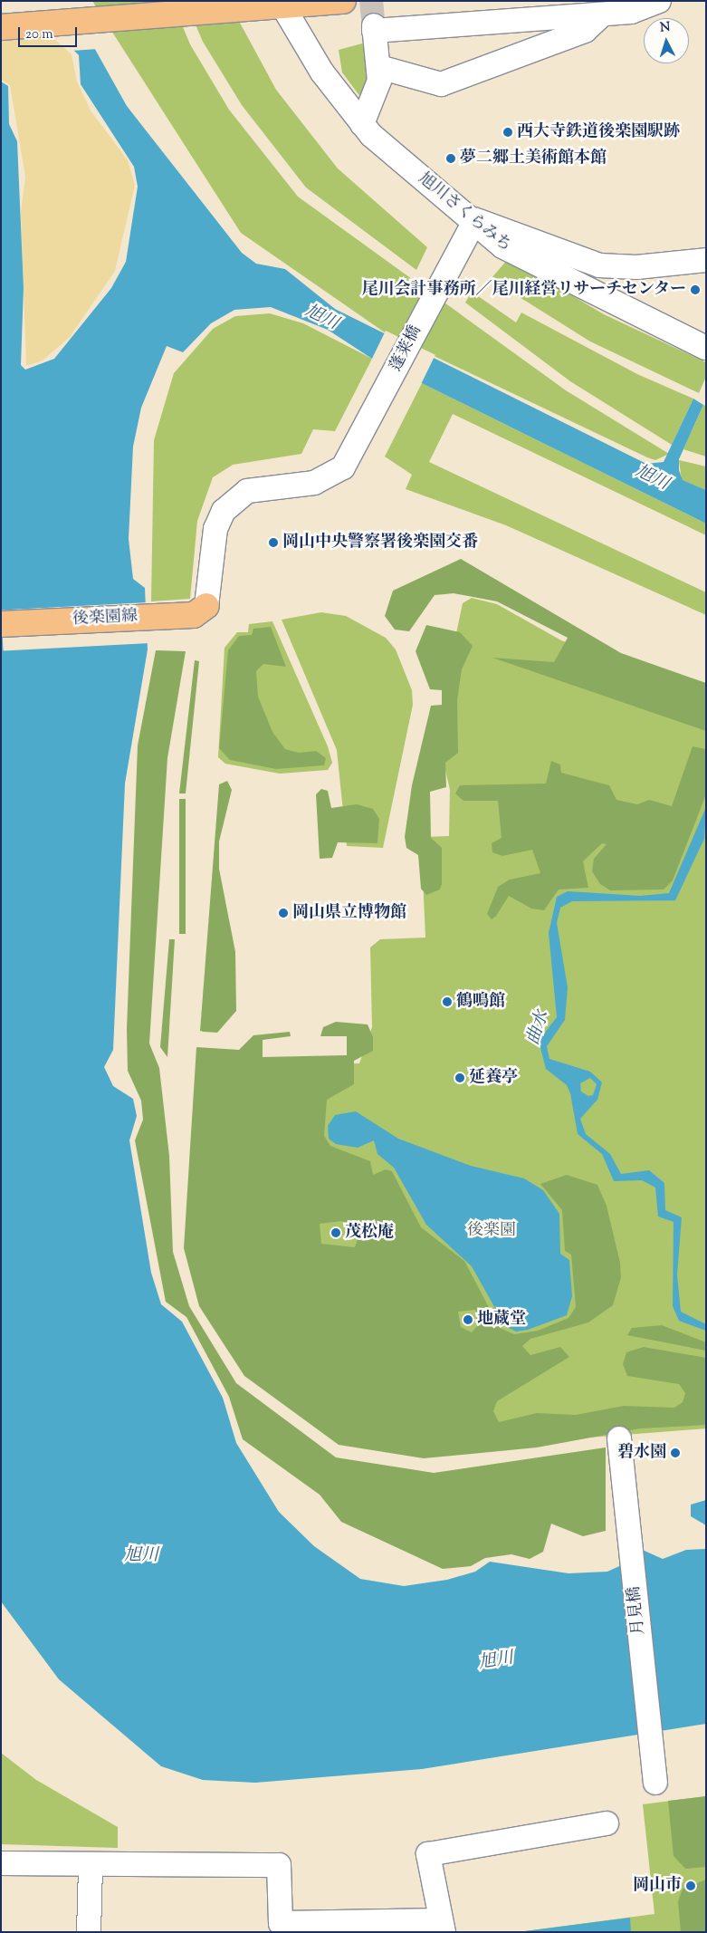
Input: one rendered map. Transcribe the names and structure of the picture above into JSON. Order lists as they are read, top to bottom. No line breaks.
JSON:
{"streets":{"main road":["後楽園線"],"street":["旭川さくらみち","蓬莱橋","月見橋"]},"crossings":[["旭川さくらみち","蓬莱橋"],["蓬莱橋","後楽園線"]],"water":["旭川","曲水"],"parks":["後楽園"],"places":["西大寺鉄道後楽園駅跡","夢二郷土美術館本館","尾川会計事務所／尾川経営リサーチセンター","岡山中央警察署後楽園交番","岡山県立博物館","鶴鳴館","延養亭","茂松庵","地蔵堂","碧水園","岡山市"],"scale_bar":"20 m","north":"top"}
